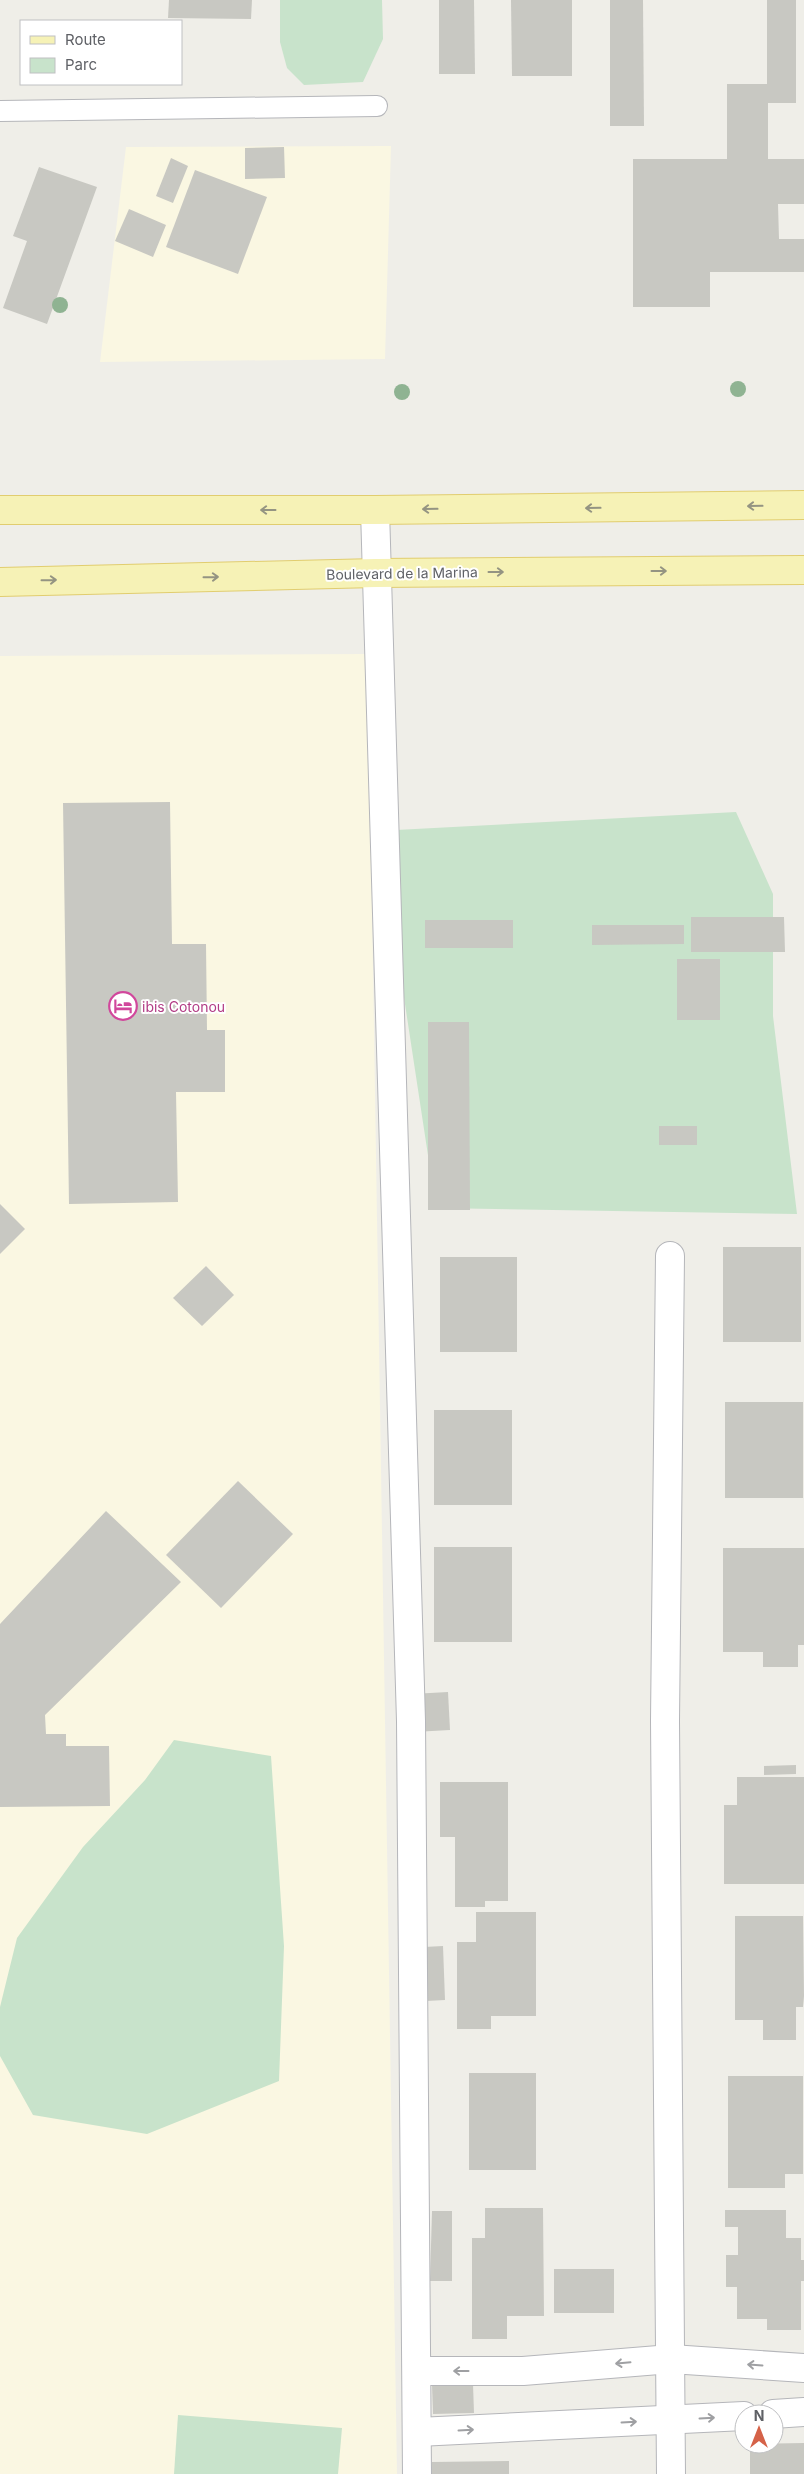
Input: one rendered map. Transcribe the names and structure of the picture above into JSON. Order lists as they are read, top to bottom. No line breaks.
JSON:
{"streets":{"main road":["Boulevard de la Marina"]},"places":{"hotel":["ibis Cotonou"]},"legend":["Route","Parc"],"north":"top"}
